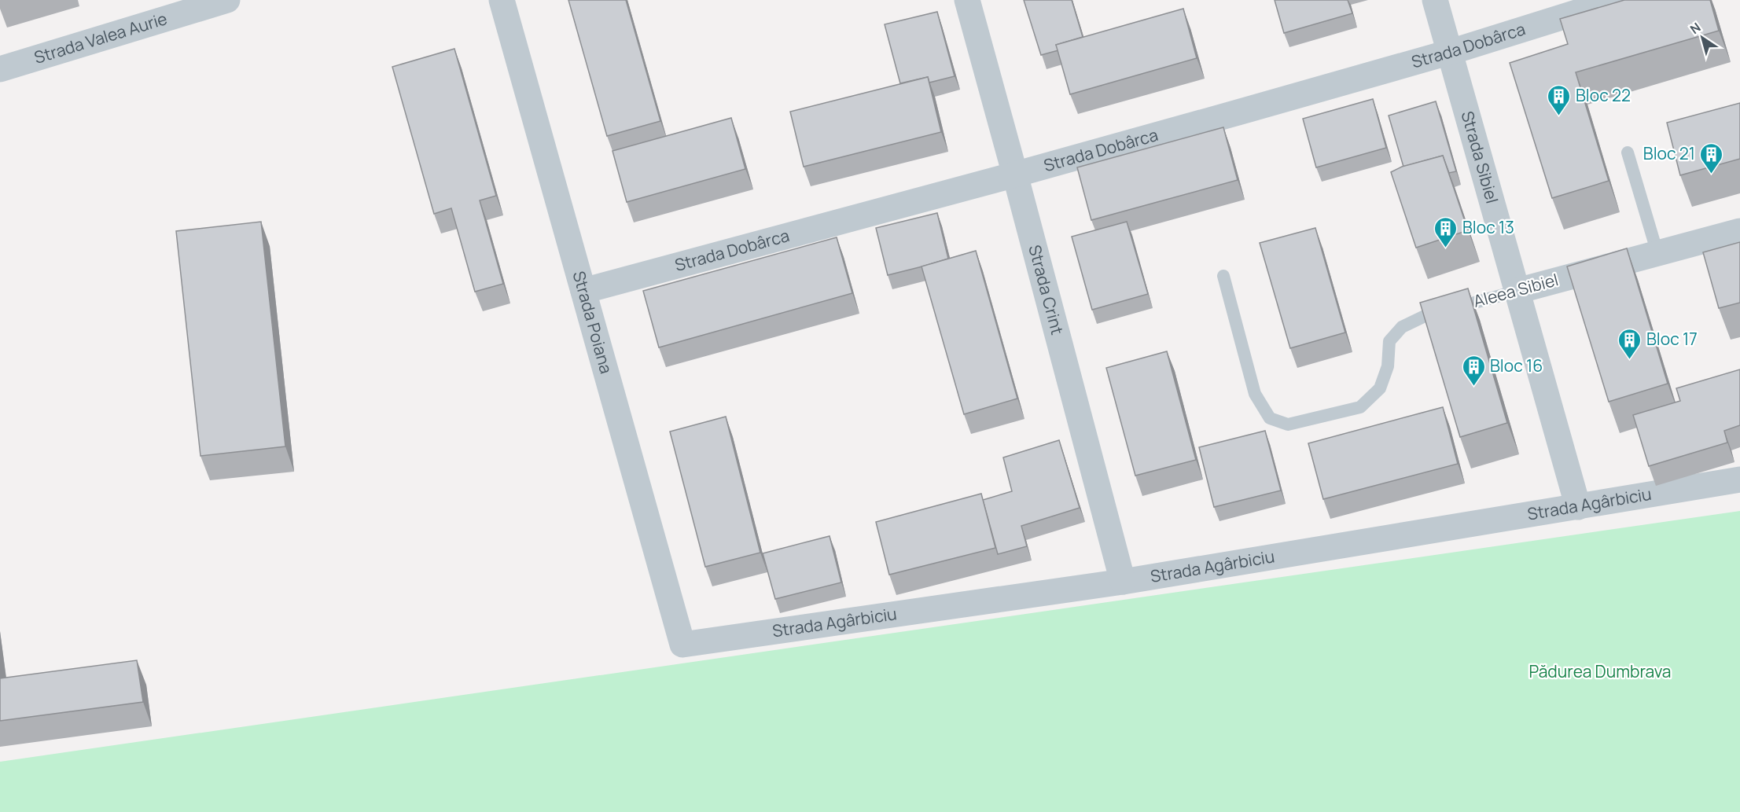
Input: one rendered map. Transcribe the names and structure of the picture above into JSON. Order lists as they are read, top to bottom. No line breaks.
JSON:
{"streets":{"street":["Strada Valea Aurie","Strada Dobârca","Strada Sibiel","Strada Crint","Aleea Sibiel","Strada Poiana","Strada Agârbiciu"]},"crossings":[["Strada Dobârca","Strada Sibiel"],["Strada Dobârca","Strada Crint"],["Strada Dobârca","Strada Poiana"],["Strada Sibiel","Aleea Sibiel"],["Strada Sibiel","Strada Agârbiciu"],["Strada Crint","Strada Agârbiciu"],["Strada Poiana","Strada Agârbiciu"]],"parks":["Pădurea Dumbrava"],"places":{"building":["Bloc 22","Bloc 21","Bloc 13","Bloc 17","Bloc 16"]},"north":"top left"}
